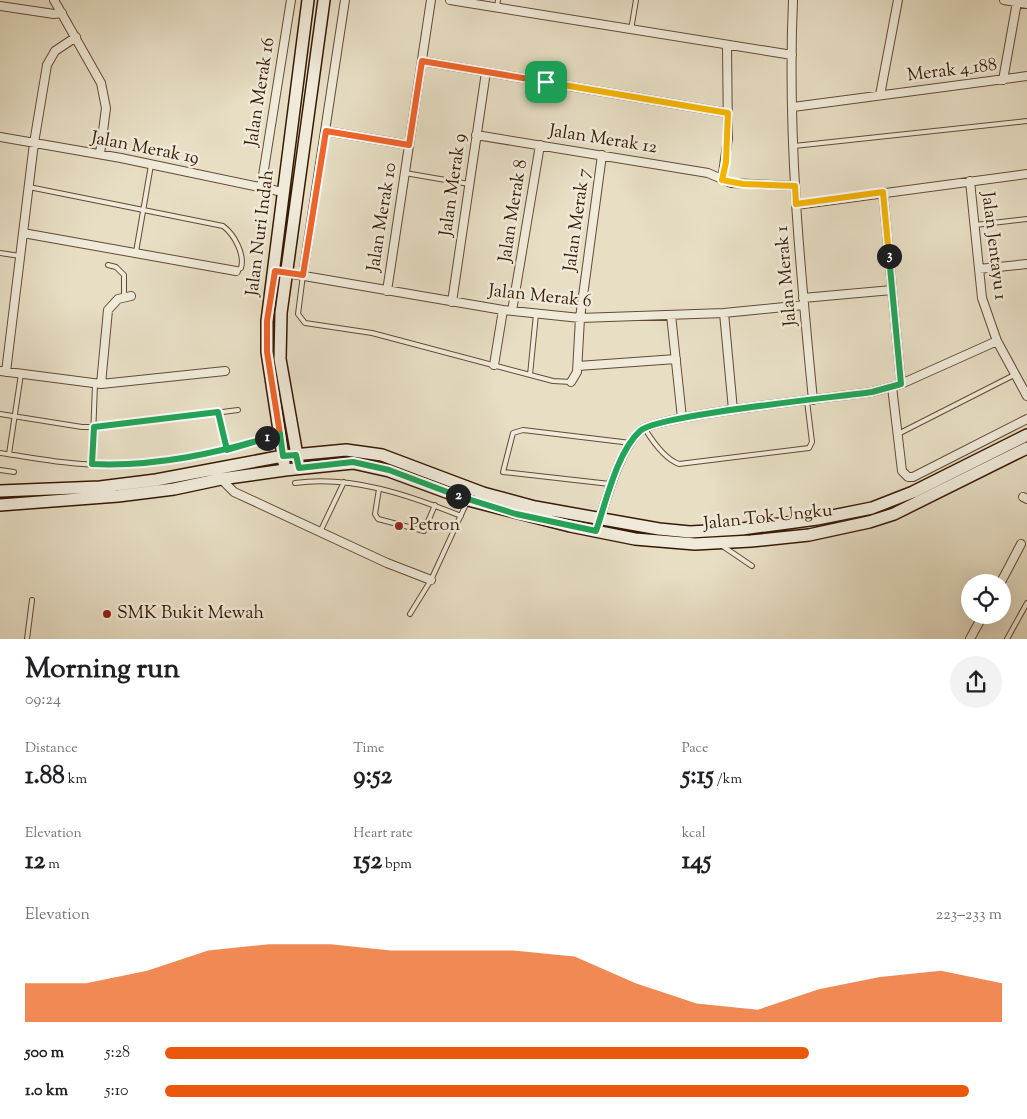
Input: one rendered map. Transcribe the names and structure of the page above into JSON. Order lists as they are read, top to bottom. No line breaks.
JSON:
{"streets":{"main road":["Jalan Nuri Indah","Jalan Tok Ungku"],"street":["Merak 4_188","Jalan Merak 16","Jalan Merak 12","Jalan Merak 19","Jalan Merak 9","Jalan Merak 8","Jalan Merak 10","Jalan Merak 7","Jalan Jentayu 1","Jalan Merak 1","Jalan Merak 6"]},"crossings":[["Merak 4_188","Jalan Merak 1"],["Jalan Merak 16","Jalan Merak 19"],["Jalan Merak 12","Jalan Merak 9"],["Jalan Merak 12","Jalan Merak 8"],["Jalan Merak 12","Jalan Merak 7"],["Jalan Merak 12","Jalan Merak 1"],["Jalan Merak 19","Jalan Nuri Indah"],["Jalan Merak 9","Jalan Merak 6"],["Jalan Merak 8","Jalan Merak 6"],["Jalan Merak 10","Jalan Merak 6"],["Jalan Merak 7","Jalan Merak 6"],["Jalan Nuri Indah","Jalan Merak 6"],["Jalan Nuri Indah","Jalan Tok Ungku"],["Jalan Merak 1","Jalan Merak 6"]],"places":["Petron","SMK Bukit Mewah"],"page":{"pins":["3","1","2"],"heading":["Morning run","09:24"],"stats":[["Distance","1.88 km"],["Time","9:52"],["Pace","5:15 /km"],["Elevation","12 m"],["Heart rate","152 bpm"],["kcal","145"]],"chart":["Elevation","223–233 m"],"list":[{"name":"500 m","note":"5:28"},{"name":"1.0 km","note":"5:10"}]}}
